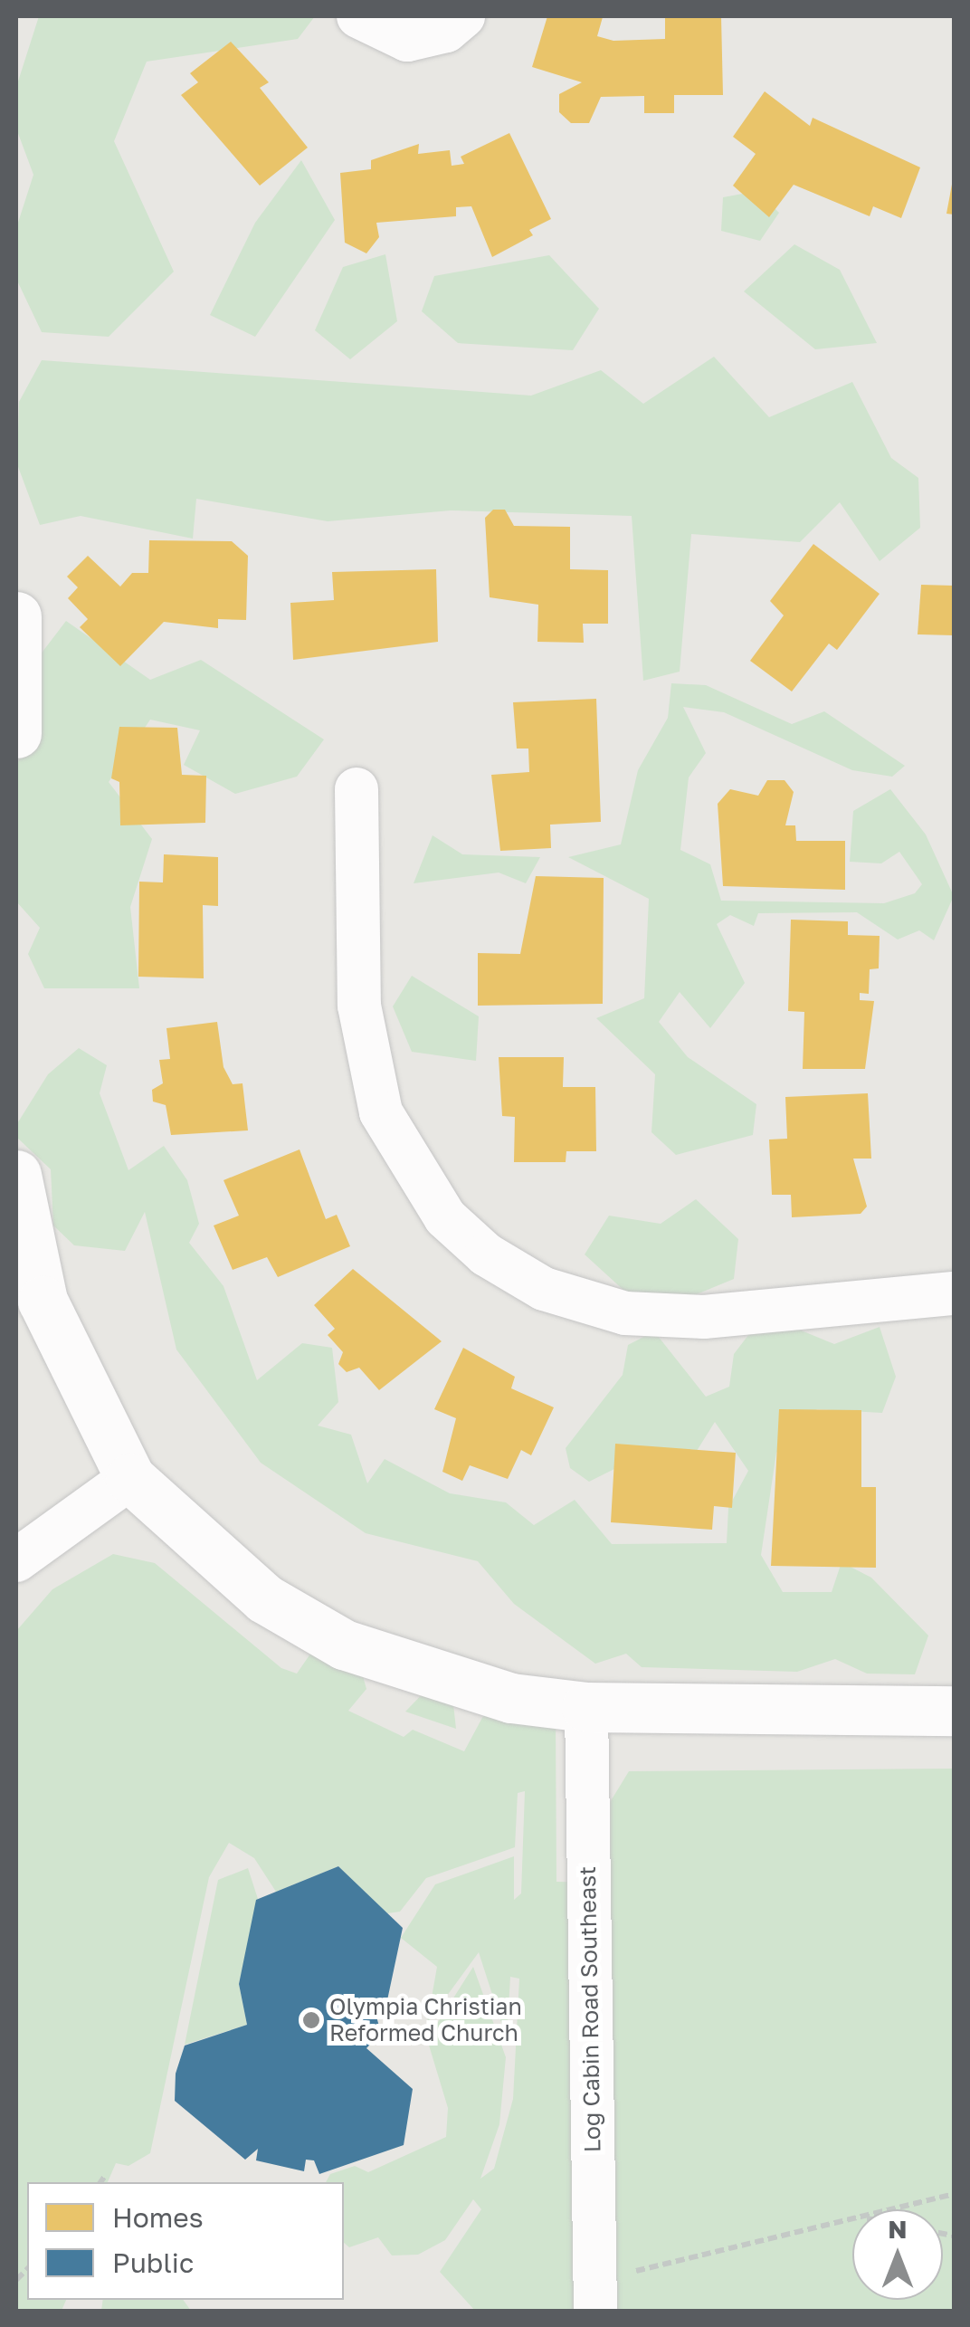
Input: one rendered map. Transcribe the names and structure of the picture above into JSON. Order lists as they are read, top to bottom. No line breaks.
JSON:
{"streets":{"street":["Log Cabin Road Southeast"]},"places":["Olympia Christian Reformed Church"],"legend":["Homes","Public"],"north":"top"}
